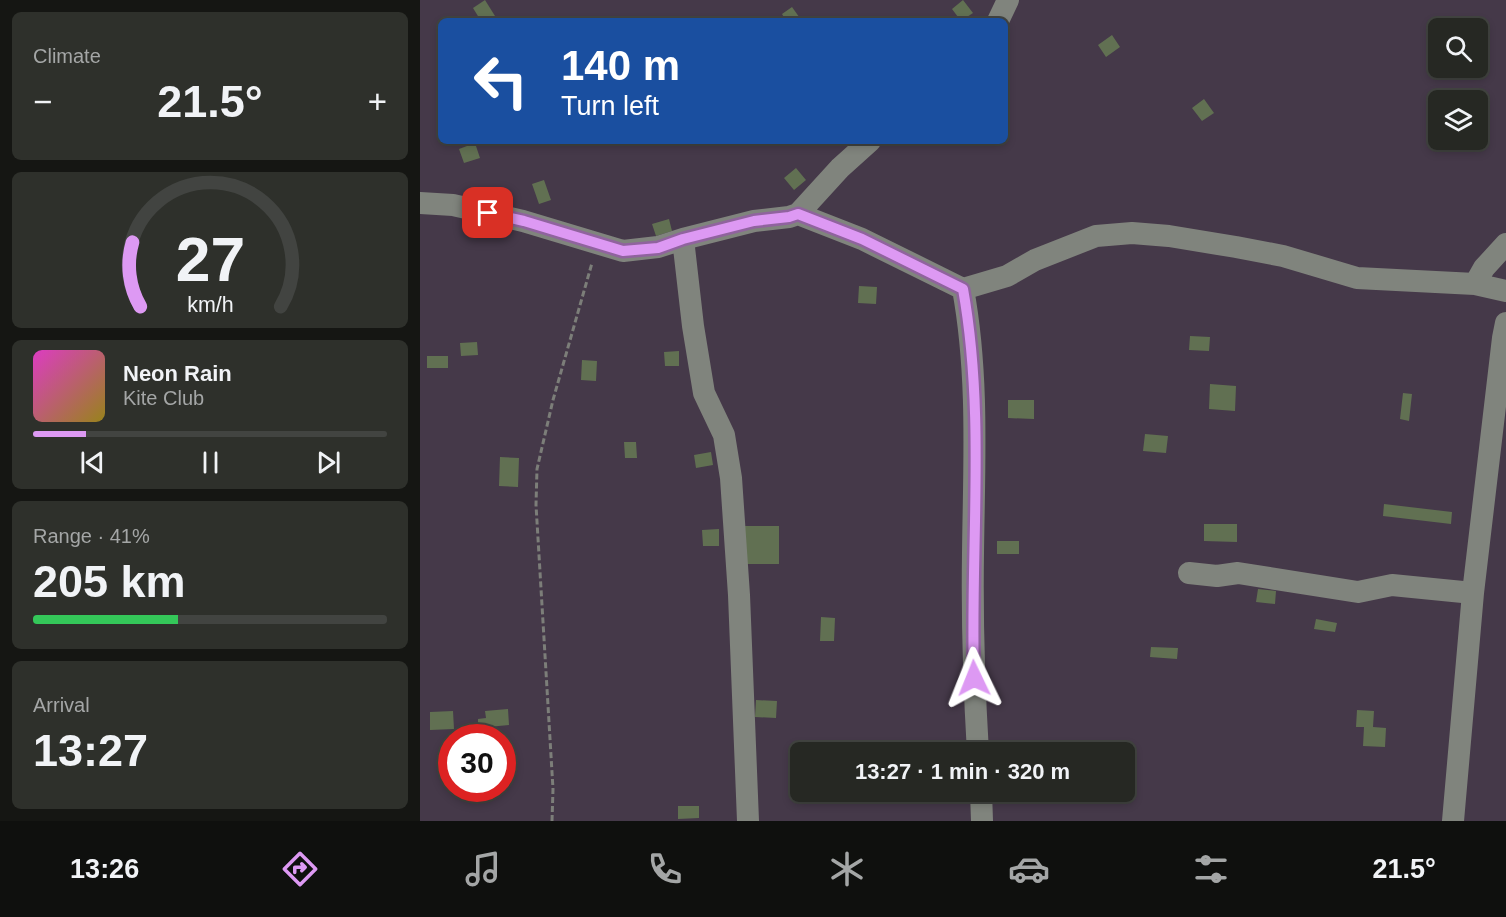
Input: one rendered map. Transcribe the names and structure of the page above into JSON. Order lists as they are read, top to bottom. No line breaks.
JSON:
{"page":{"tile":["Climate",["Range · 41%","205 km"],["Arrival","13:27"]],"turn":["140 m","Turn left"],"heat":["−","21.5°","+"],"song":["Neon Rain","Kite Club"],"limit":"30","trip":"13:27 · 1 min · 320 m","tabs":["13:26","21.5°"],"gauge":["27","km/h"]}}
